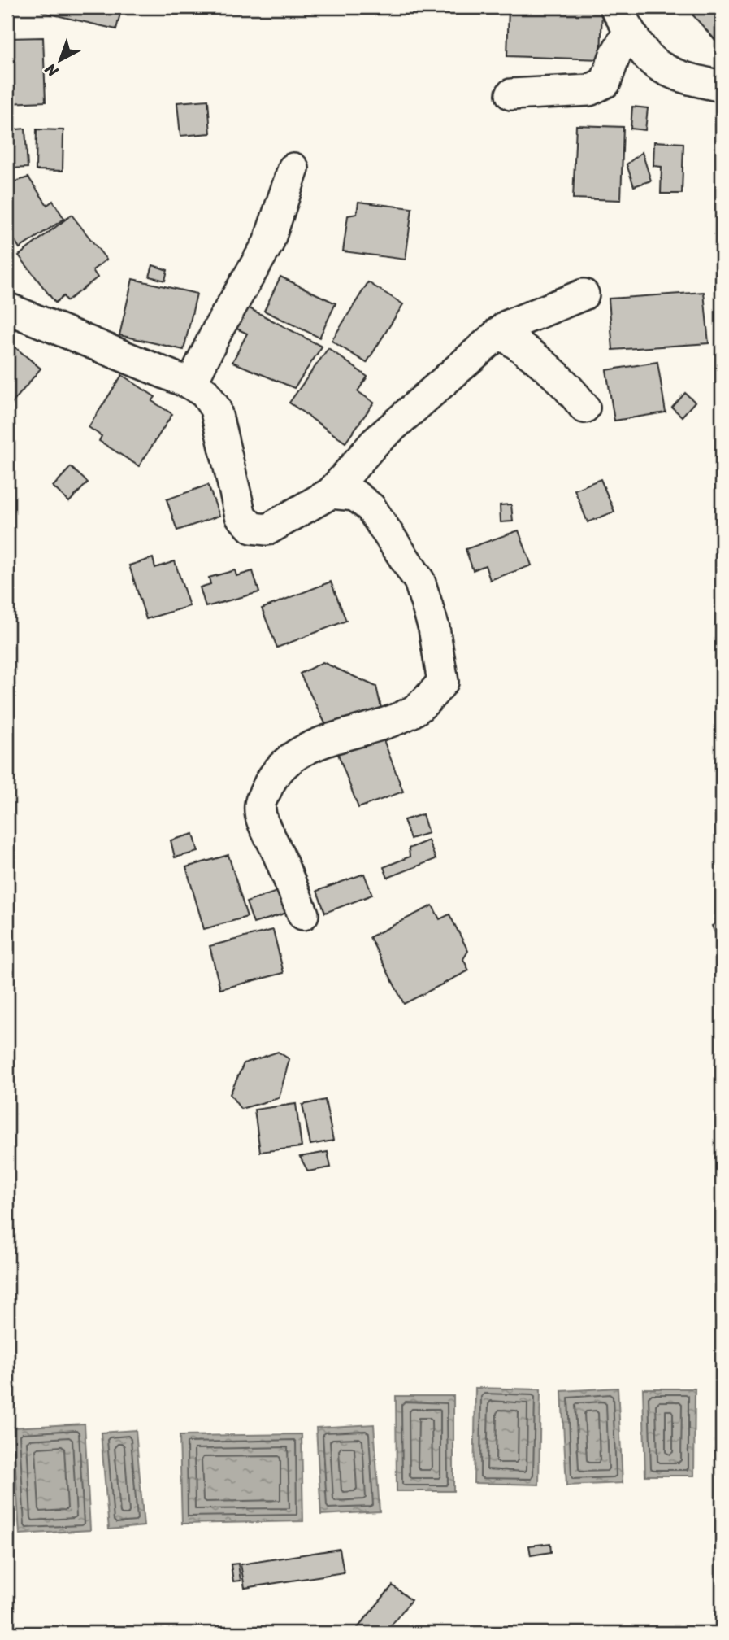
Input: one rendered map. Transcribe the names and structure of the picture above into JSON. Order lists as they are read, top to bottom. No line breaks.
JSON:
{"north":"bottom left"}
